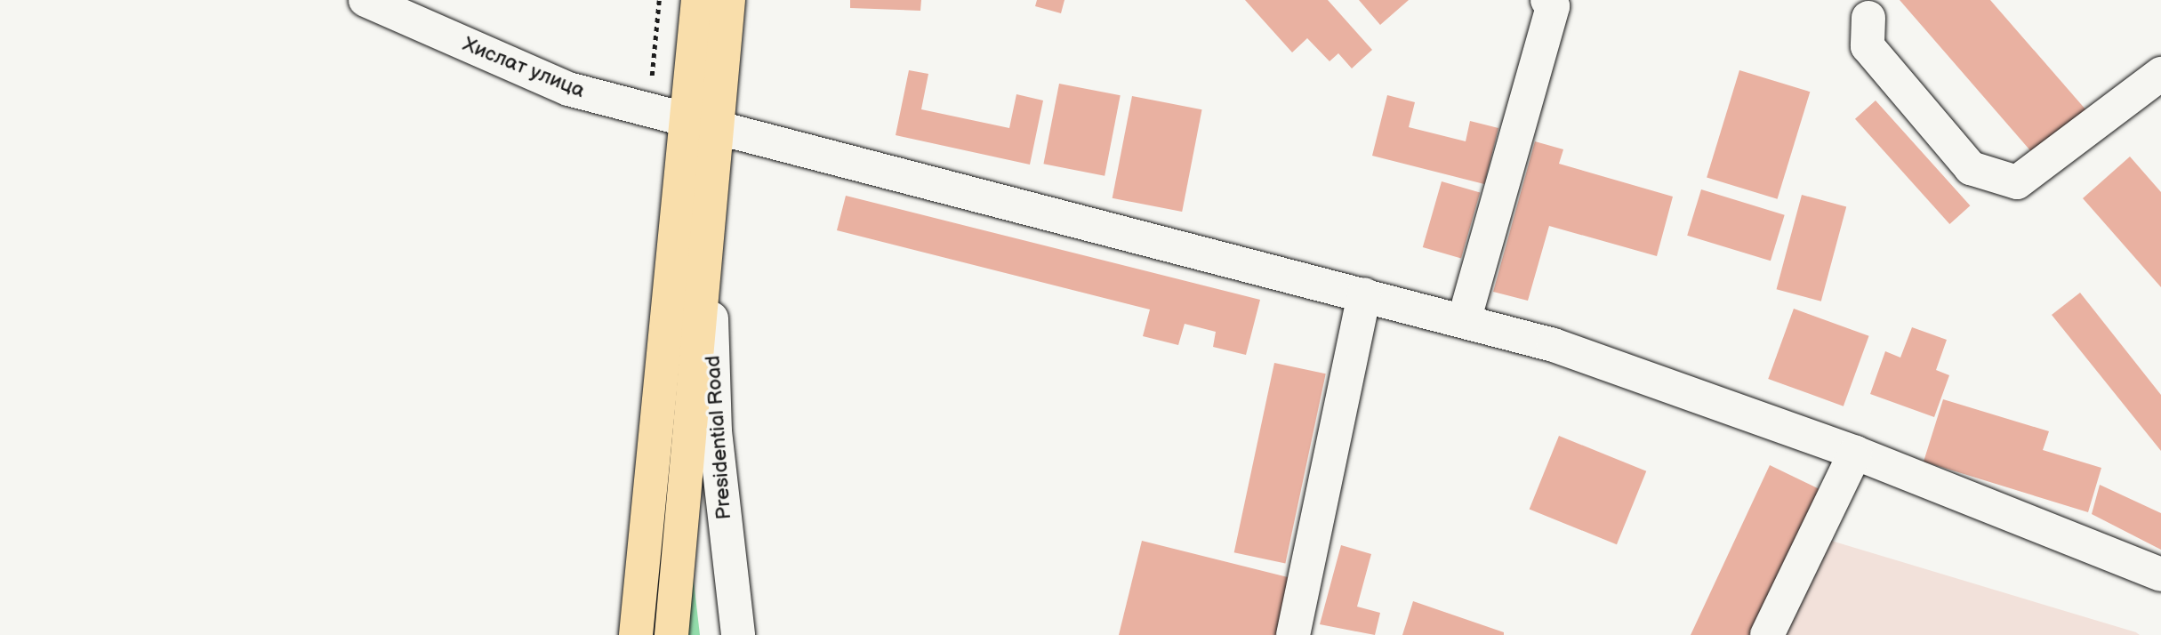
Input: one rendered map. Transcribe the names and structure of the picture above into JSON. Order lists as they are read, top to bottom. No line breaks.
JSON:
{"streets":{"street":["Хислат улица","Presidential Road"]}}
